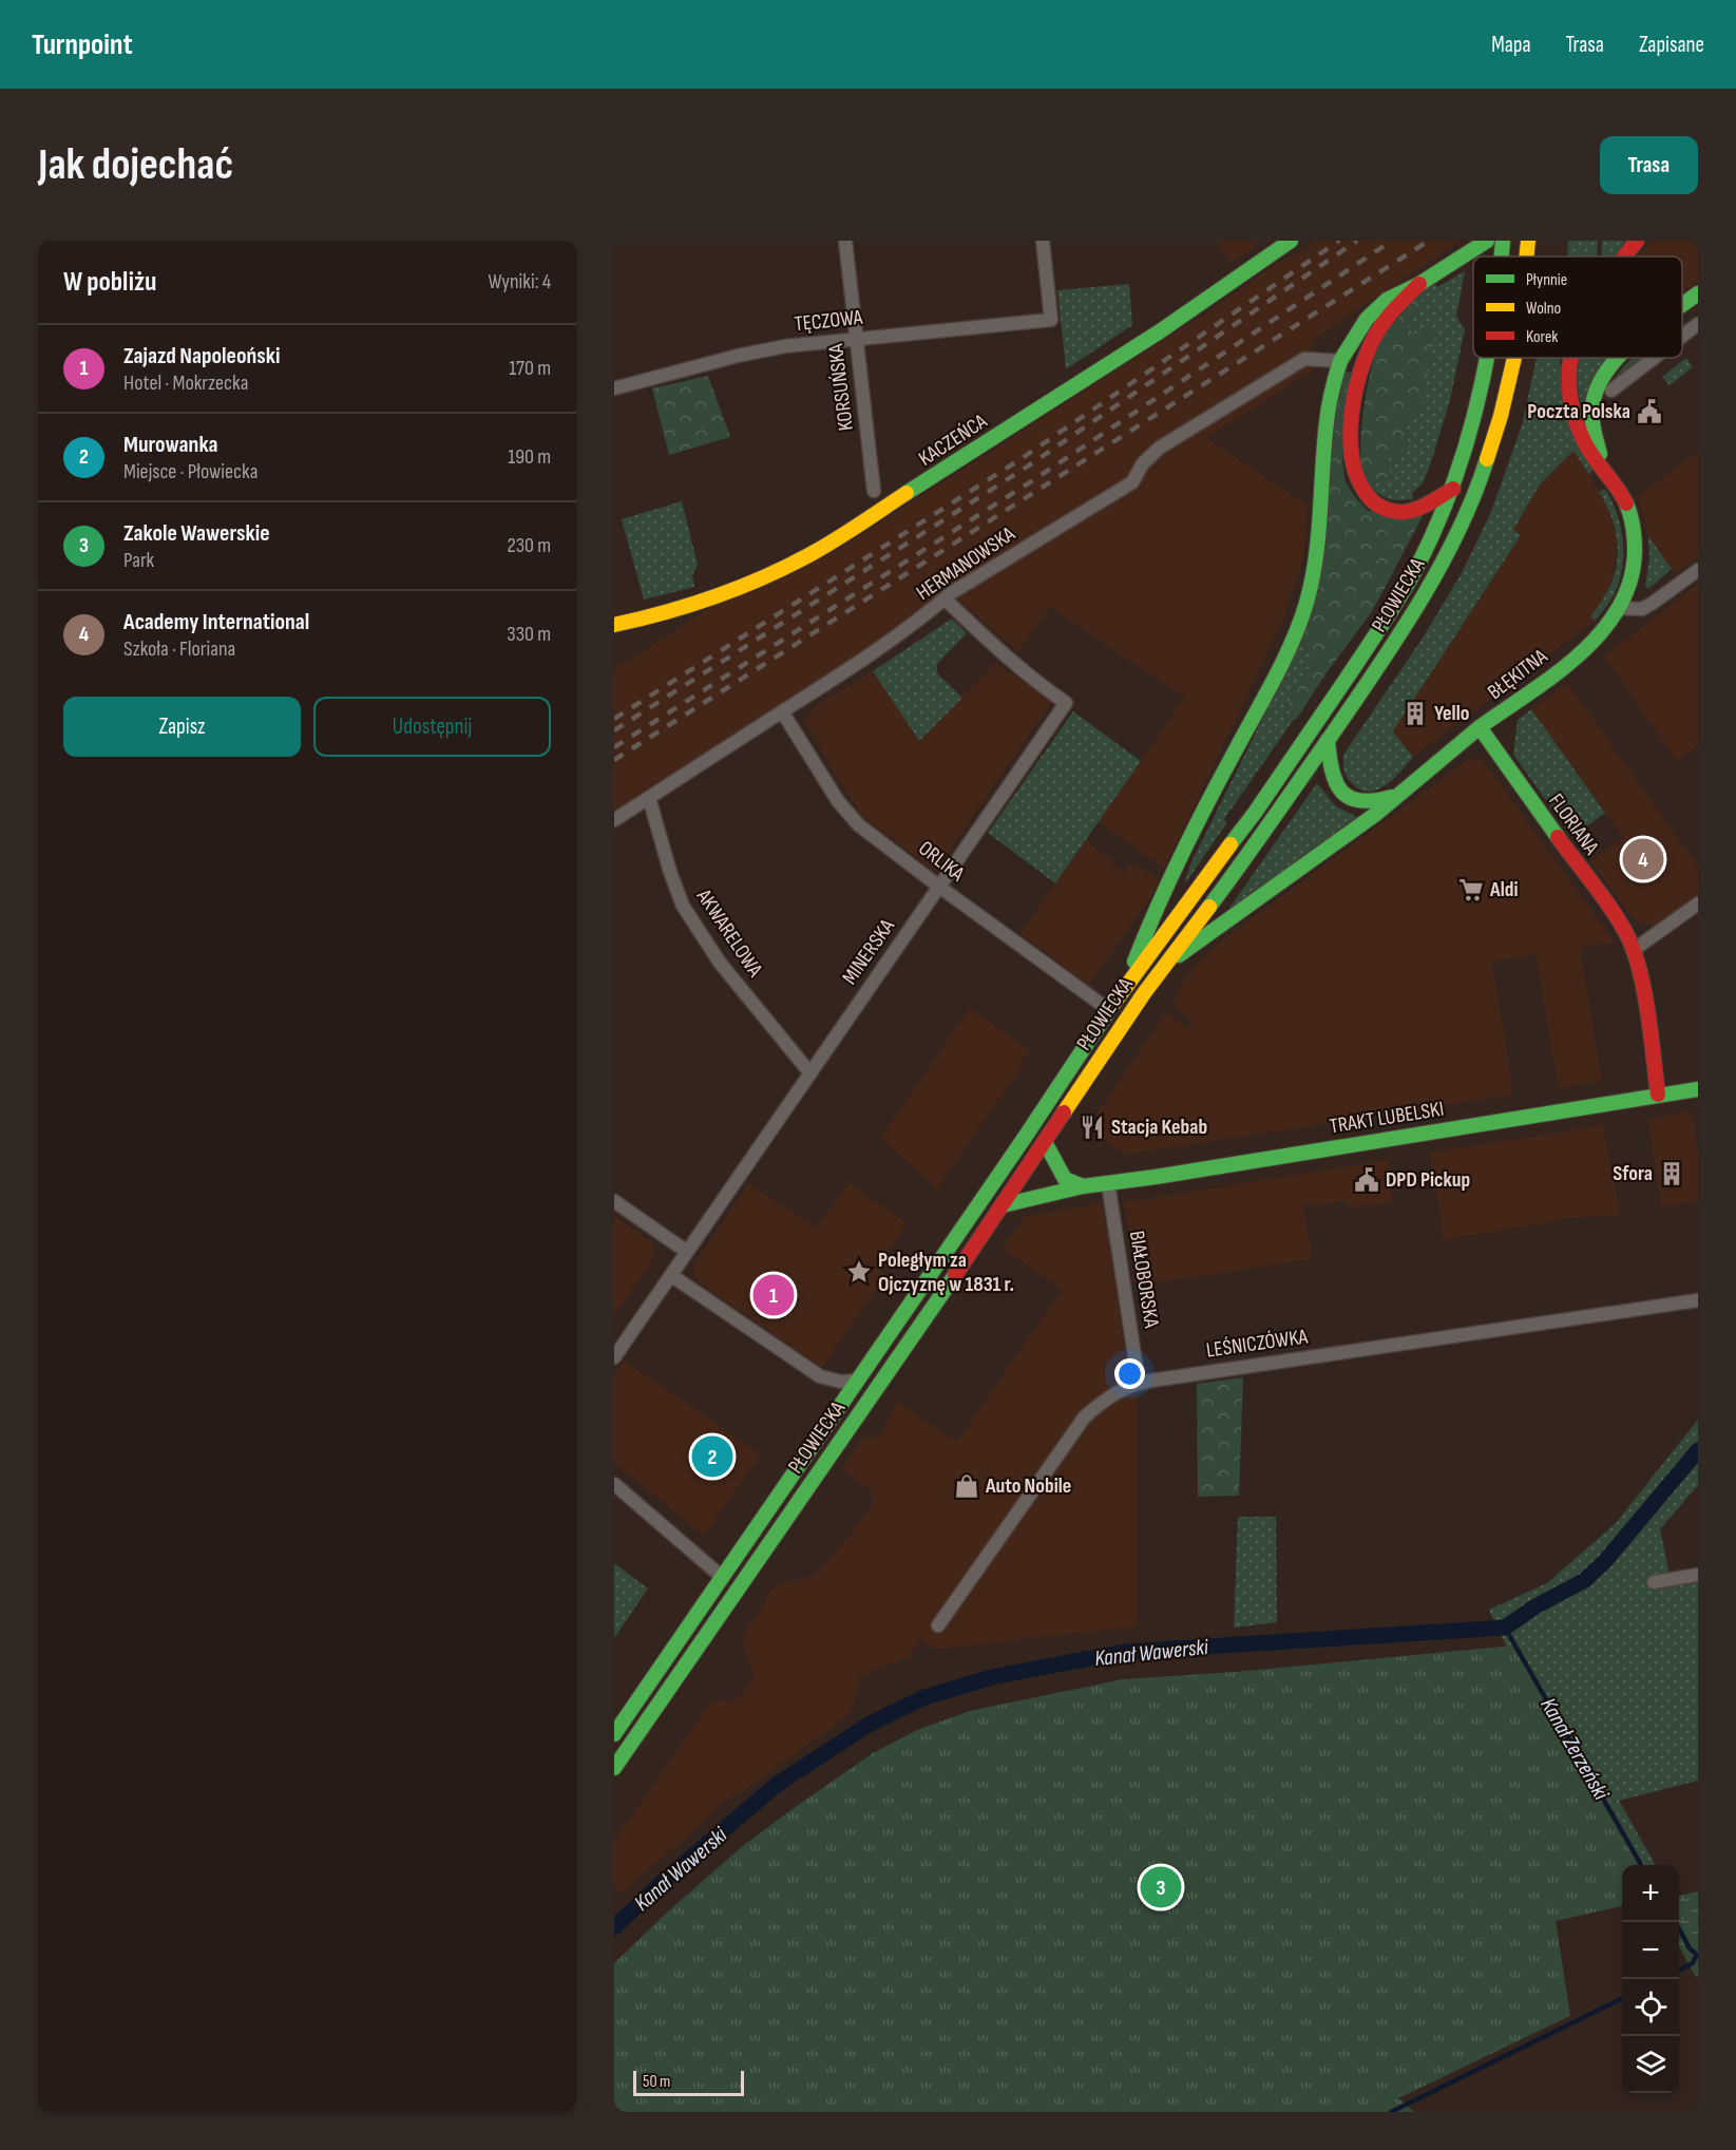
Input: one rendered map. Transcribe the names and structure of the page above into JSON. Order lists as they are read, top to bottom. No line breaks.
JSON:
{"streets":{"main road":["KACZEŃCA","PŁOWIECKA","BŁĘKITNA","FLORIANA","TRAKT LUBELSKI"],"street":["TĘCZOWA","KORSUŃSKA","HERMANOWSKA","ORLIKA","AKWARELOWA","MINERSKA","BIAŁOBORSKA","LEŚNICZÓWKA"]},"crossings":[["TĘCZOWA","KORSUŃSKA"],["HERMANOWSKA","ORLIKA"],["HERMANOWSKA","AKWARELOWA"],["HERMANOWSKA","MINERSKA"],["PŁOWIECKA","BŁĘKITNA"],["PŁOWIECKA","ORLIKA"],["PŁOWIECKA","TRAKT LUBELSKI"],["BŁĘKITNA","FLORIANA"],["FLORIANA","TRAKT LUBELSKI"],["ORLIKA","MINERSKA"],["AKWARELOWA","MINERSKA"],["TRAKT LUBELSKI","BIAŁOBORSKA"],["BIAŁOBORSKA","LEŚNICZÓWKA"]],"water":["Kanał Wawerski","Kanał Zerzeński"],"places":{"public building":["Poczta Polska","DPD Pickup"],"building":["Yello","Sfora"],"supermarket":["Aldi"],"restaurant":["Stacja Kebab"],"place":["Poległym za Ojczyznę w 1831 r."],"shop":["Auto Nobile"]},"legend":["Płynnie","Wolno","Korek"],"scale_bar":"50 m","page":{"header":"Turnpoint","nav":["Mapa","Trasa","Zapisane"],"buttons":["Trasa",["Zapisz","Udostępnij"]],"title":"Jak dojechać","heading":["W pobliżu","Wyniki: 4"],"list":[{"mark":"1","name":"Zajazd Napoleoński","note":"Hotel · Mokrzecka","value":"170 m"},{"mark":"2","name":"Murowanka","note":"Miejsce · Płowiecka","value":"190 m"},{"mark":"3","name":"Zakole Wawerskie","note":"Park","value":"230 m"},{"mark":"4","name":"Academy International","note":"Szkoła · Floriana","value":"330 m"}],"pins":["4","1","2","3"],"map_buttons":["+","−"],"scale":"50 m"}}
